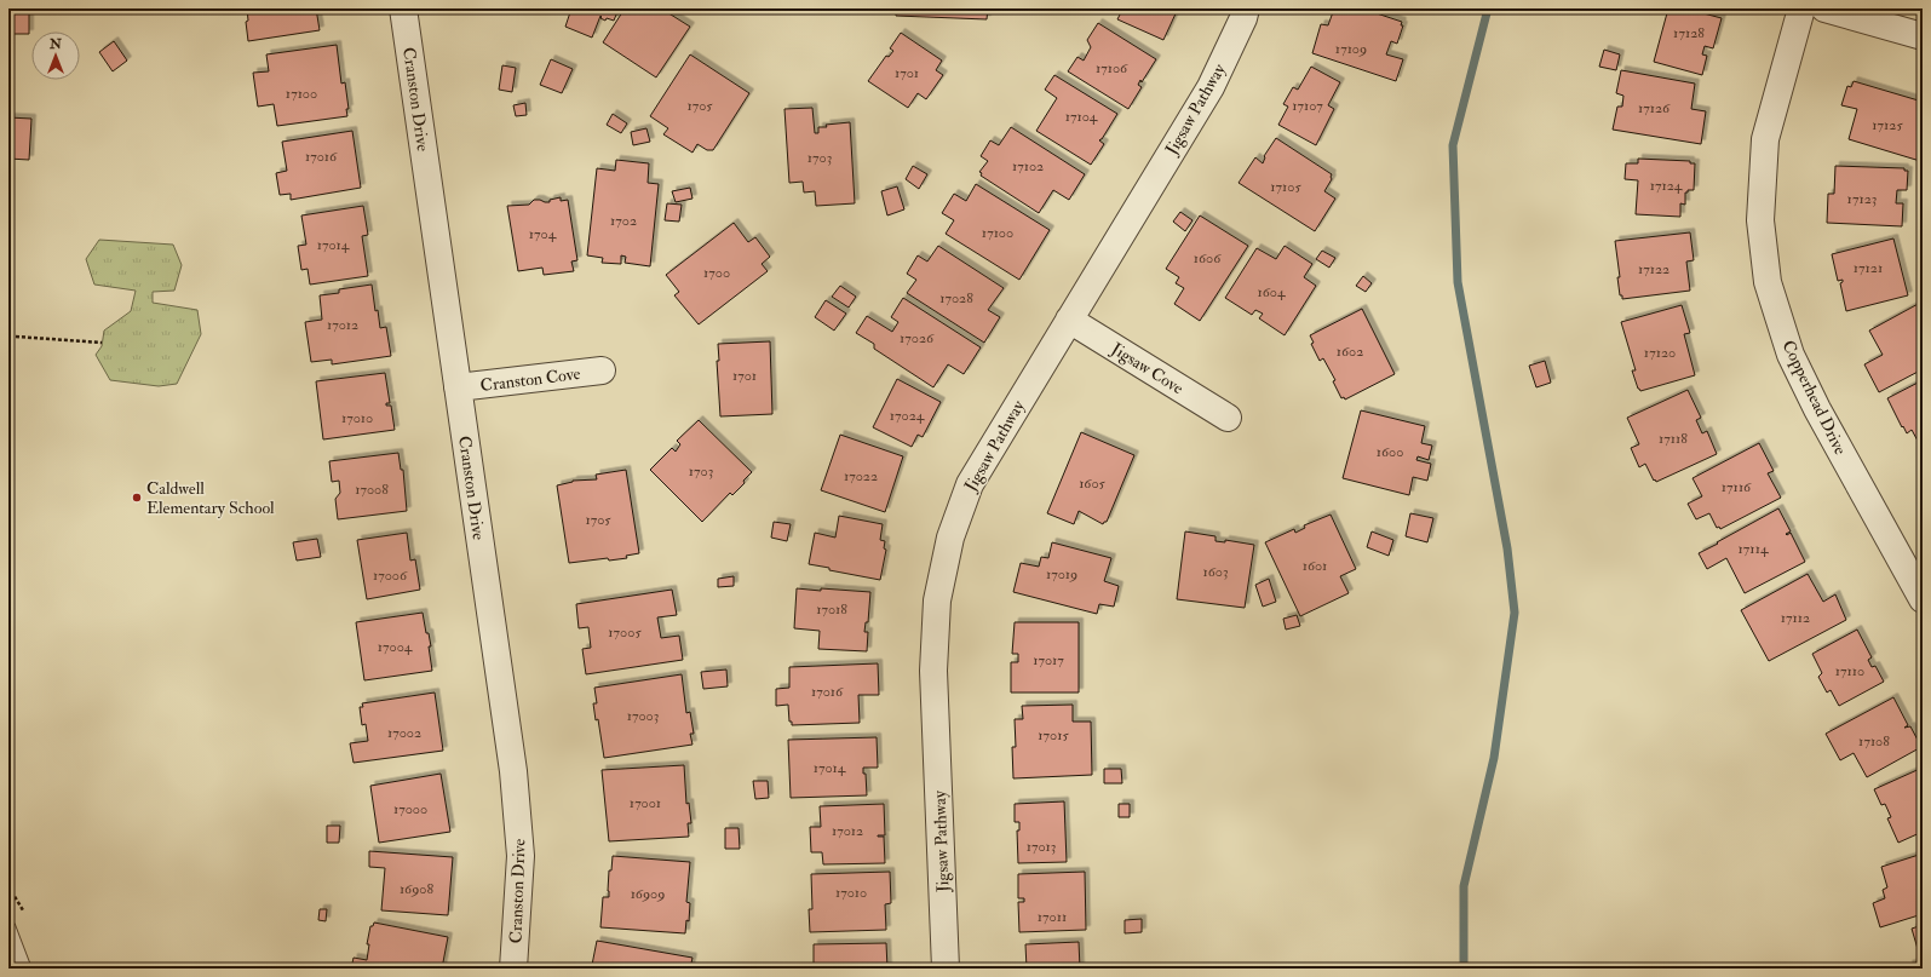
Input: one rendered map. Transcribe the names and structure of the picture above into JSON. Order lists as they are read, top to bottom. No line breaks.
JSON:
{"streets":{"street":["Cranston Drive","Jigsaw Pathway","Jigsaw Cove","Cranston Cove","Copperhead Drive"]},"crossings":[["Cranston Drive","Cranston Cove"],["Jigsaw Pathway","Jigsaw Cove"]],"places":["Caldwell Elementary School"],"house_numbers":["17128","17109","17106","1701","17100","1705","17107","17126","17104","17125","17016","1703","17102","17124","17105","17123","1702","17100","1704","17014","1606","17121","17122","1700","1604","17028","17012","17026","1602","17120","1701","17024","17010","17118","1600","1703","17022","1605","17116","17008","1705","17114","1601","1603","17019","17006","17018","17112","17005","17004","17017","17110","17016","17003","17002","17015","17108","17014","17001","17000","17012","17013","16908","17010","16909","17011"],"north":"top"}
